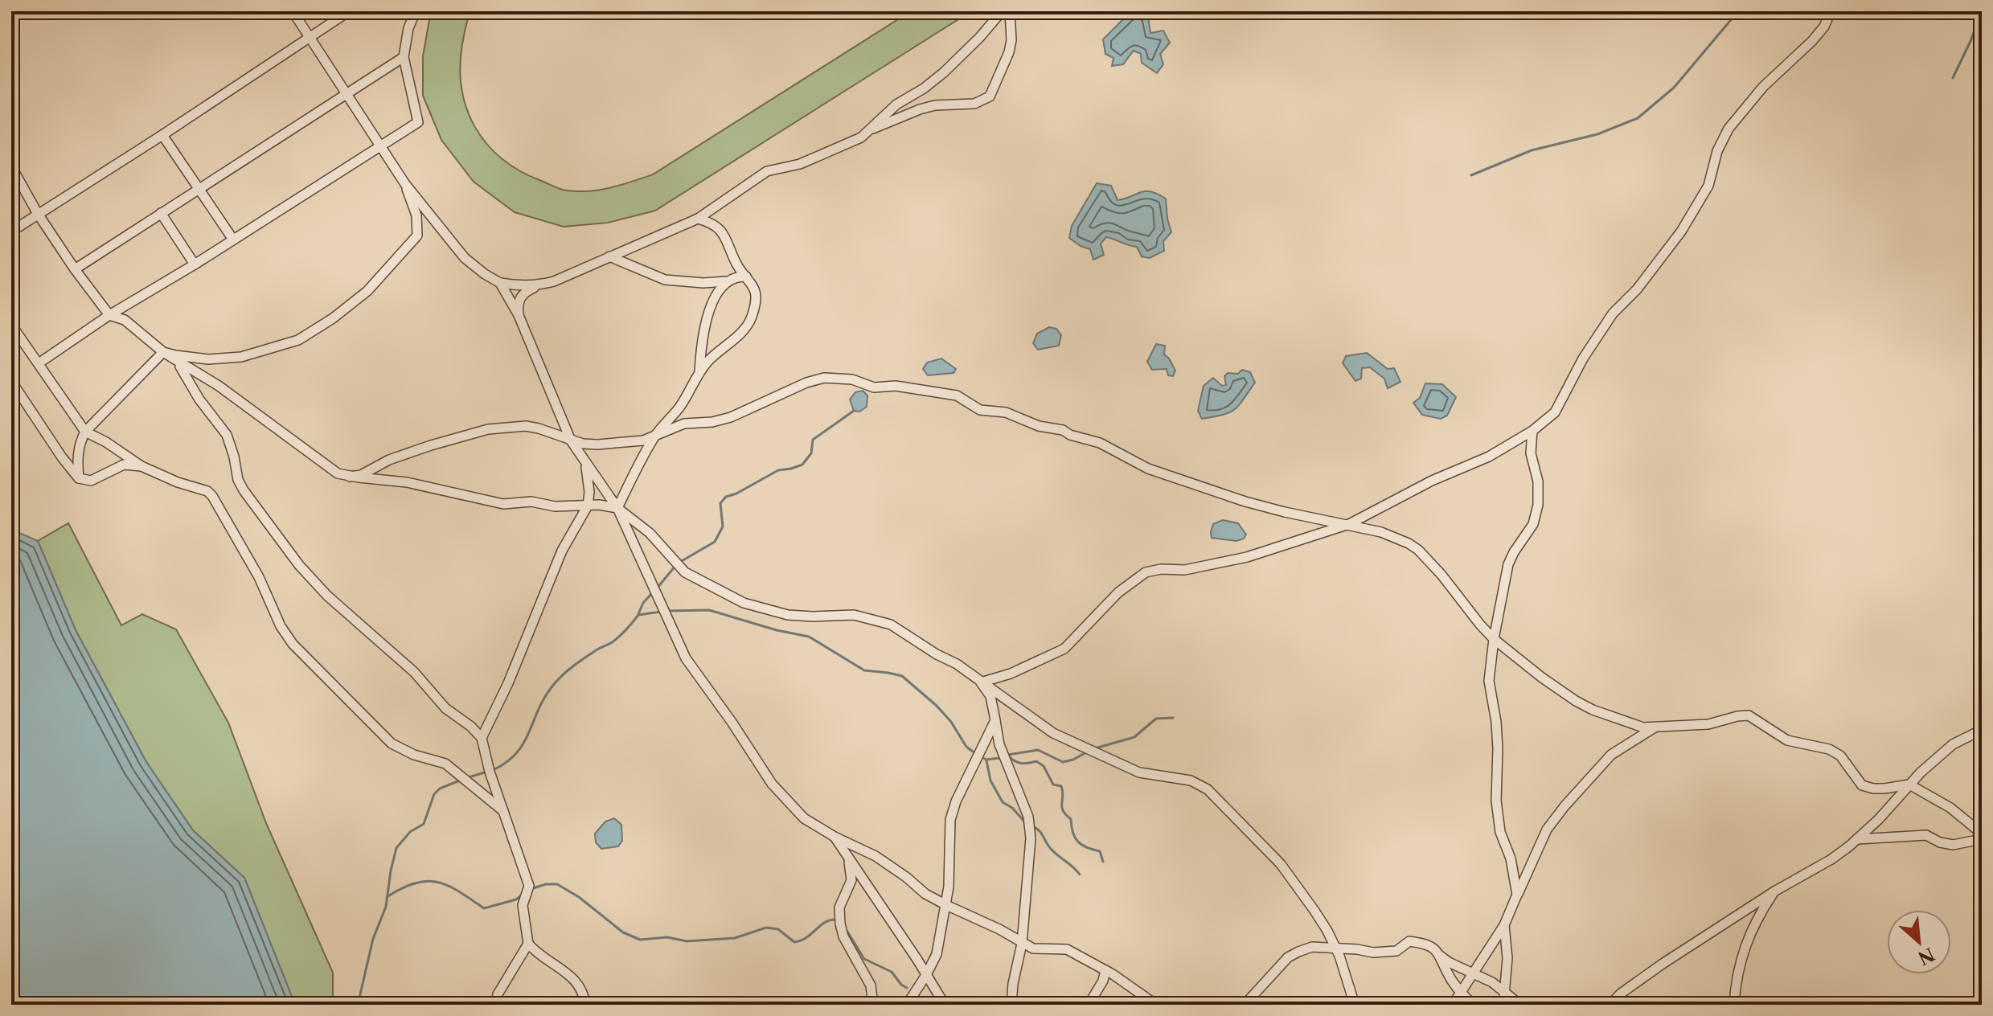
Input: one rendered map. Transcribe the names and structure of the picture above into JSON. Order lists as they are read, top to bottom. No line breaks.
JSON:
{"north":"bottom right"}
